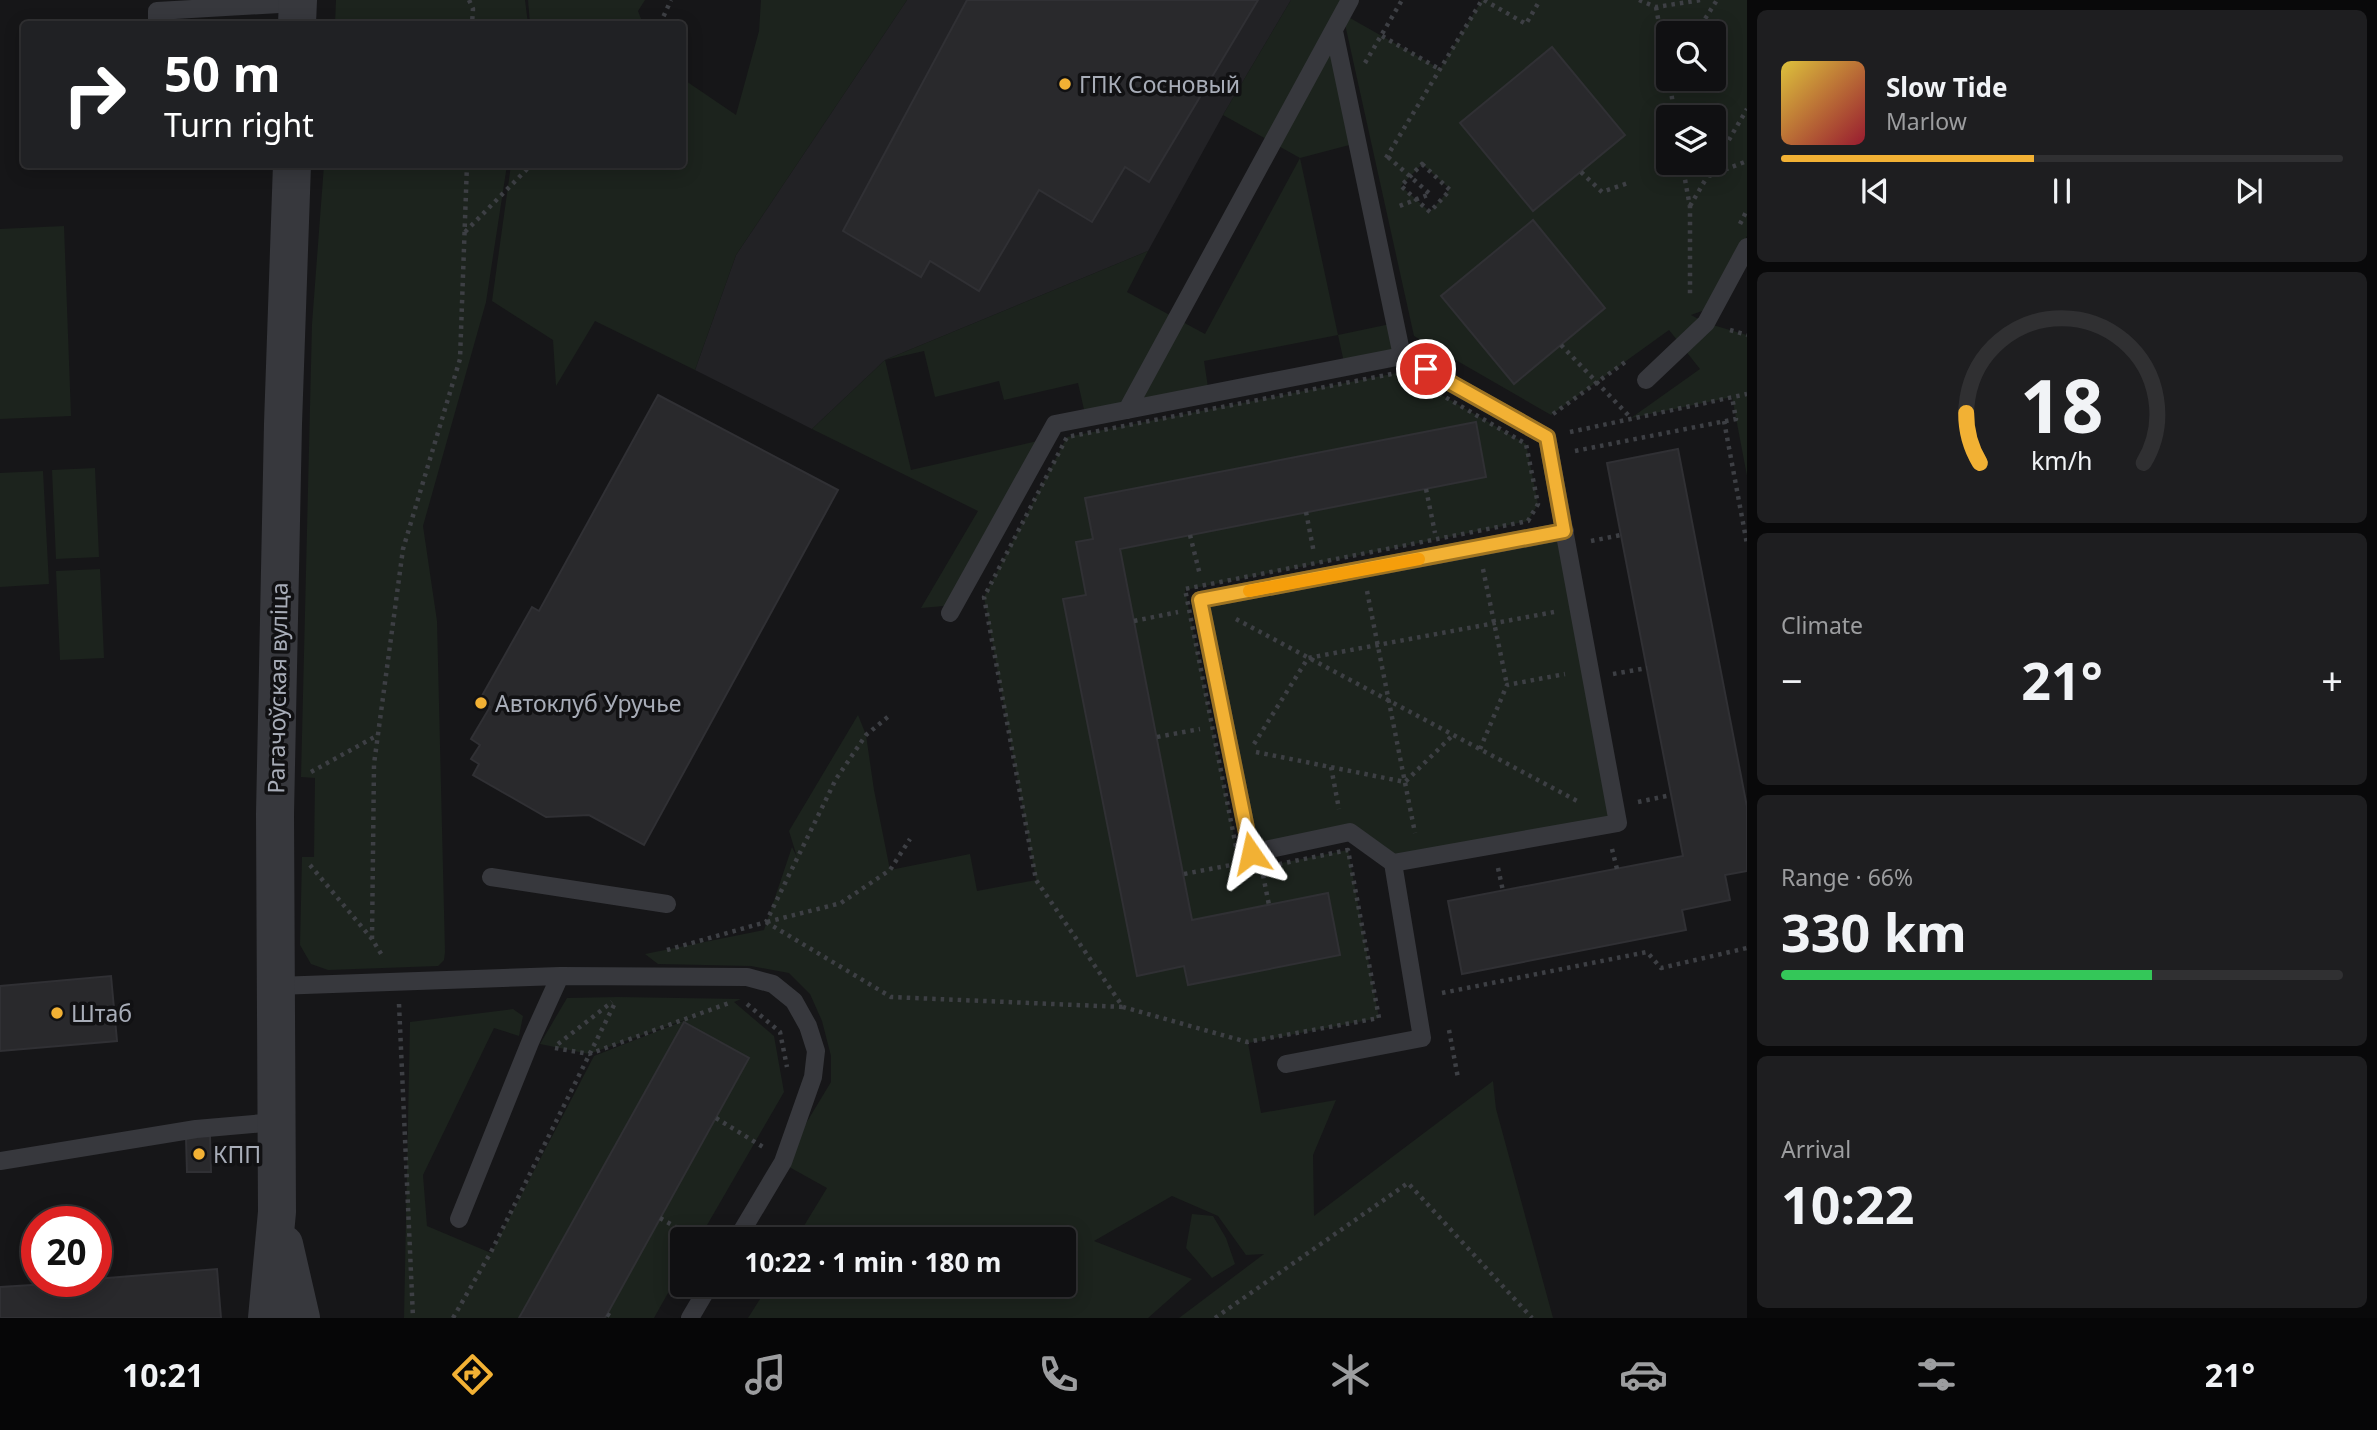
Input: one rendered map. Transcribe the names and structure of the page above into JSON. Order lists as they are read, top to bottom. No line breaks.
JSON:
{"streets":{"street":["Рагачоўская вуліца"]},"places":["ГПК Сосновый","Автоклуб Уручье","Штаб","КПП"],"page":{"turn":["50 m","Turn right"],"song":["Slow Tide","Marlow"],"tile":["Climate",["Range · 66%","330 km"],["Arrival","10:22"]],"heat":["−","21°","+"],"limit":"20","trip":"10:22 · 1 min · 180 m","tabs":["10:21","21°"],"gauge":["18","km/h"]}}
